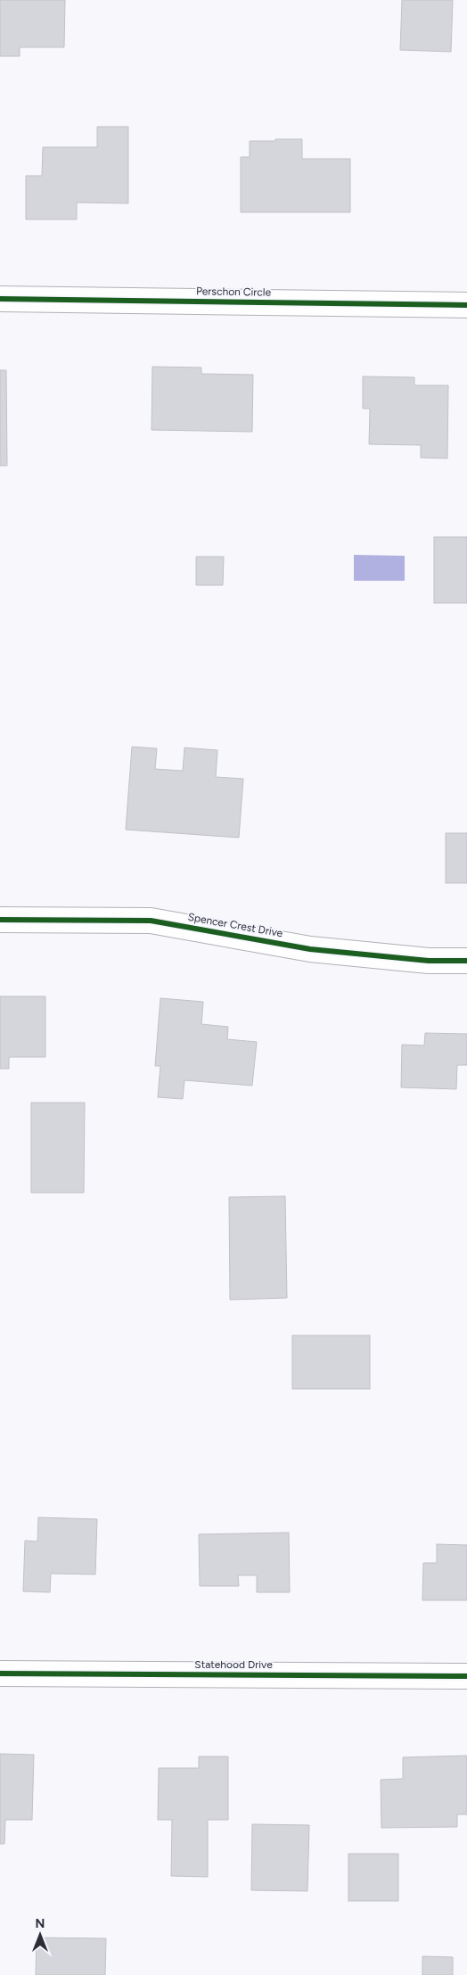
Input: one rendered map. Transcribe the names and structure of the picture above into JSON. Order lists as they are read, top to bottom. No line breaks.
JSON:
{"streets":{"street":["Perschon Circle","Spencer Crest Drive","Statehood Drive"]},"north":"top"}
